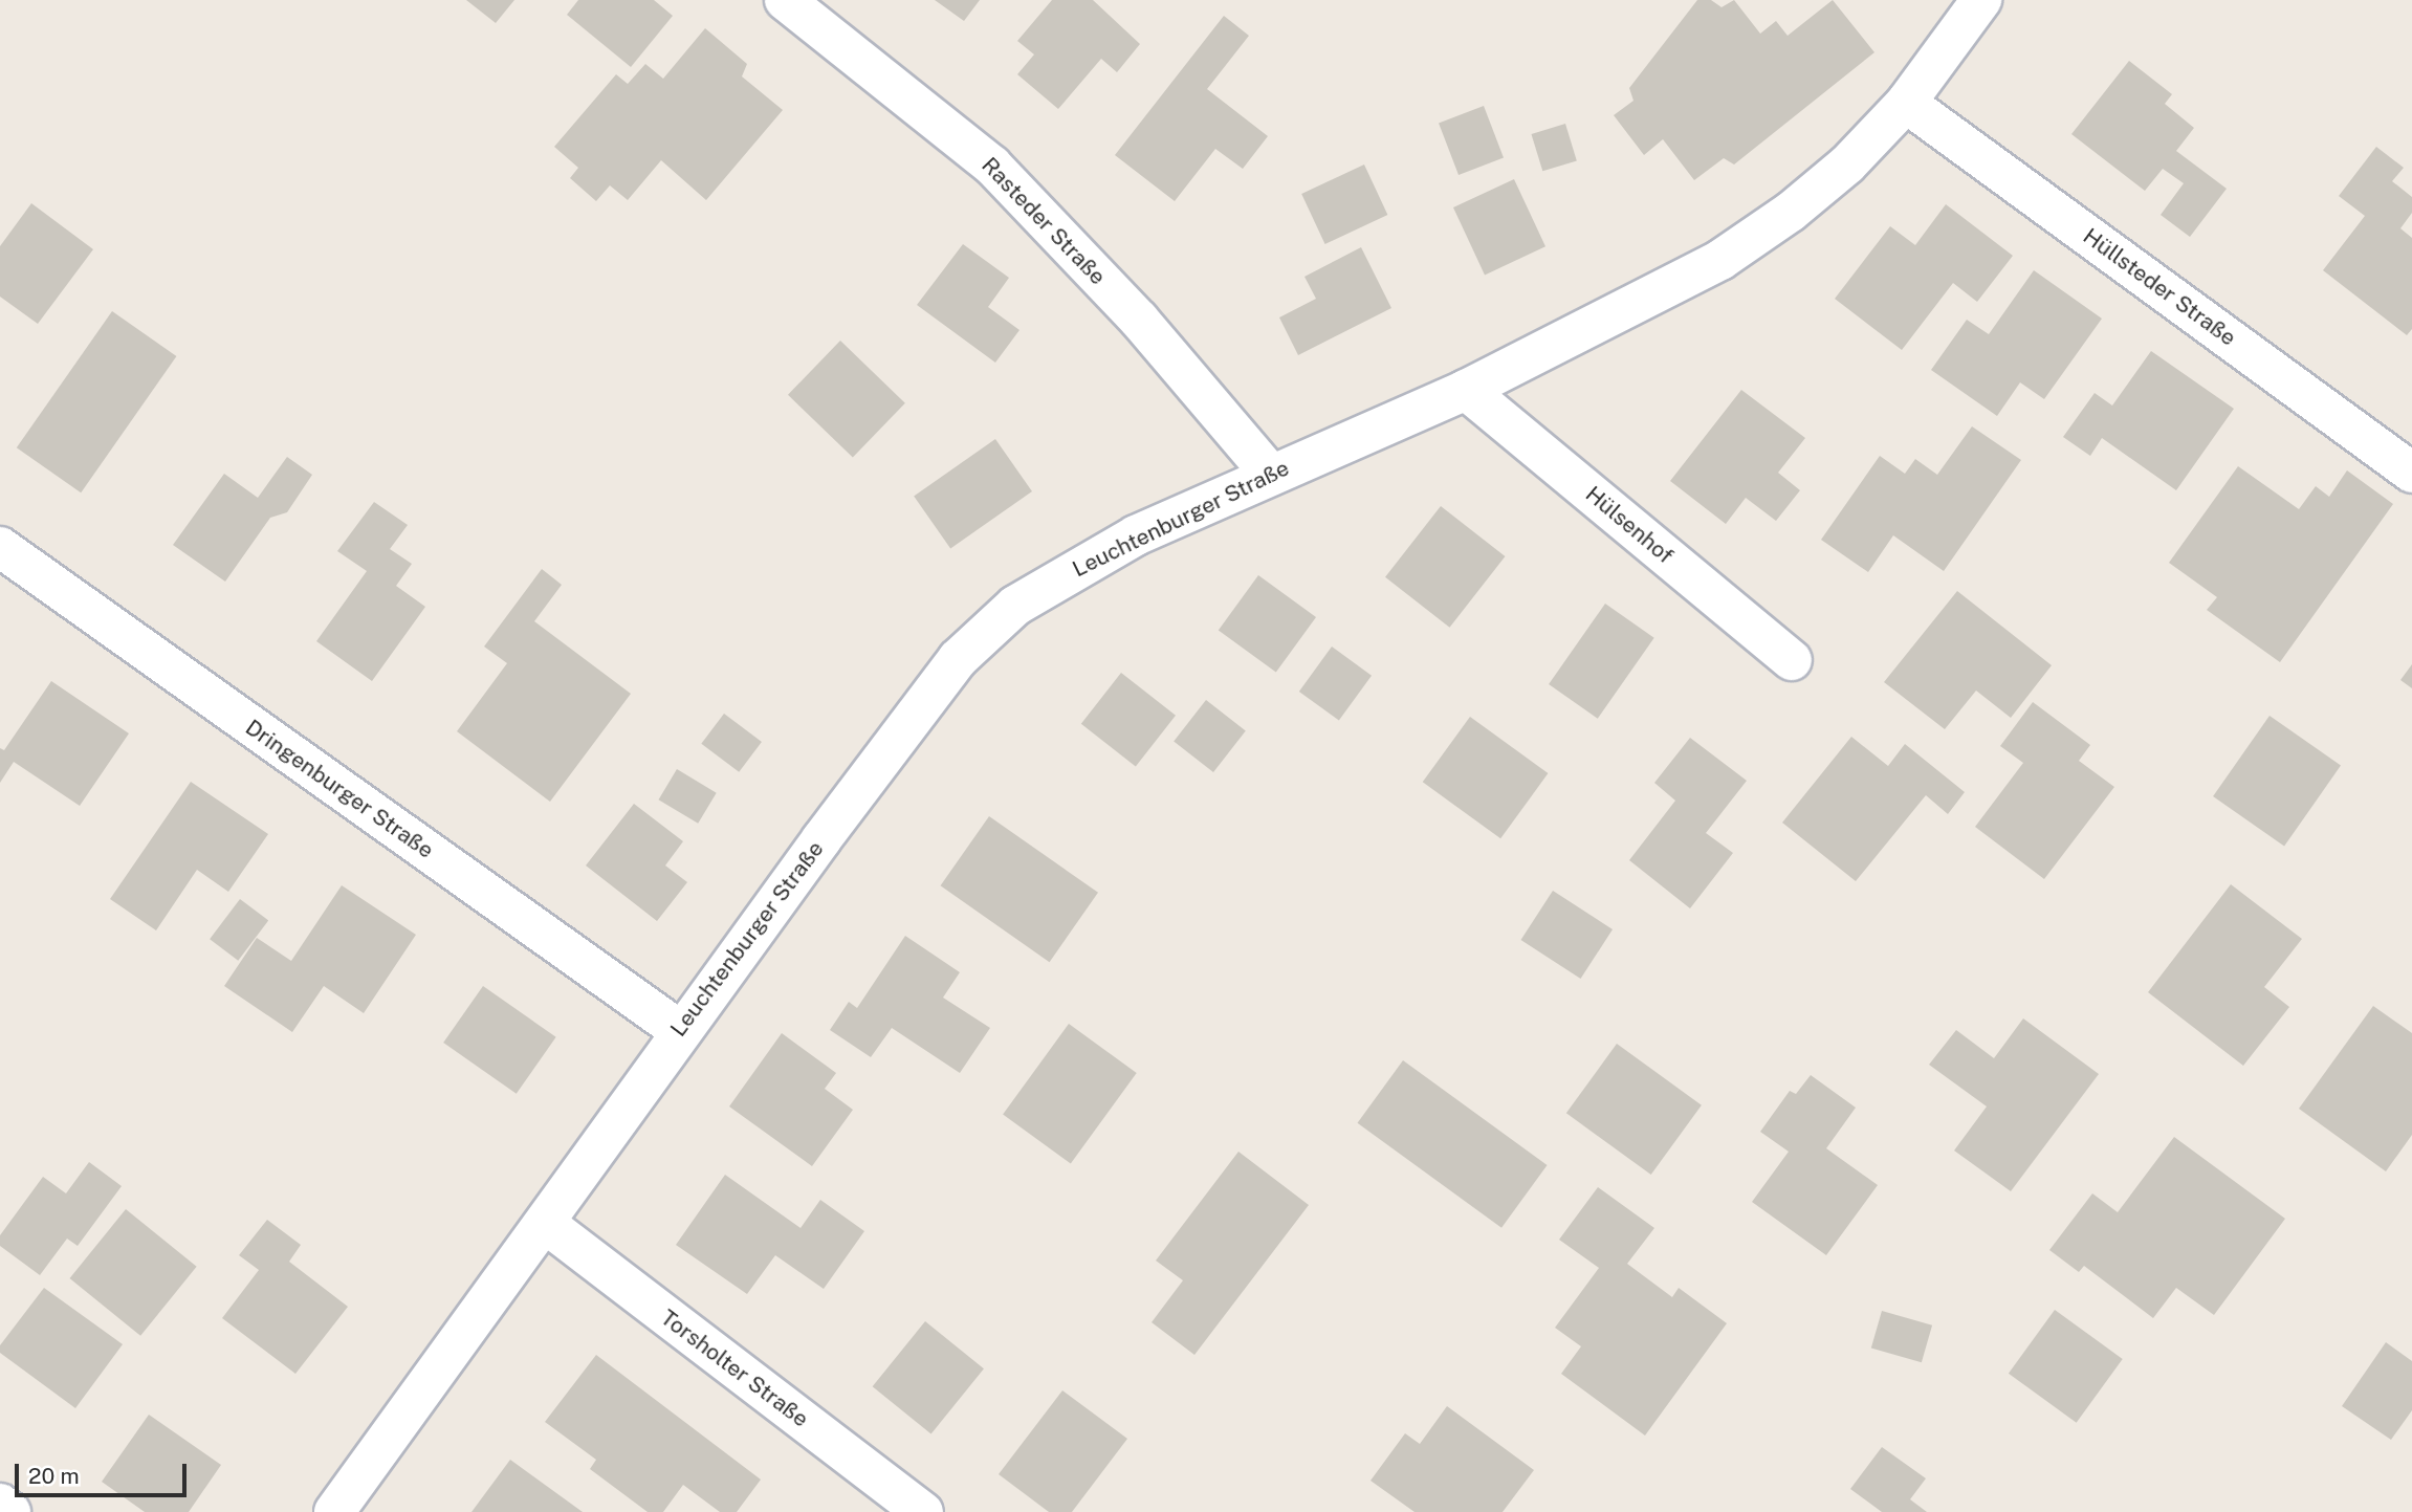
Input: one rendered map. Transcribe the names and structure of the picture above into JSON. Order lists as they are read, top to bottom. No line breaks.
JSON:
{"streets":{"street":["Rasteder Straße","Hüllsteder Straße","Leuchtenburger Straße","Hülsenhof","Dringenburger Straße","Torsholter Straße"]},"crossings":[["Rasteder Straße","Leuchtenburger Straße"],["Hüllsteder Straße","Leuchtenburger Straße"],["Leuchtenburger Straße","Hülsenhof"],["Leuchtenburger Straße","Dringenburger Straße"],["Leuchtenburger Straße","Torsholter Straße"]],"scale_bar":"20 m"}
